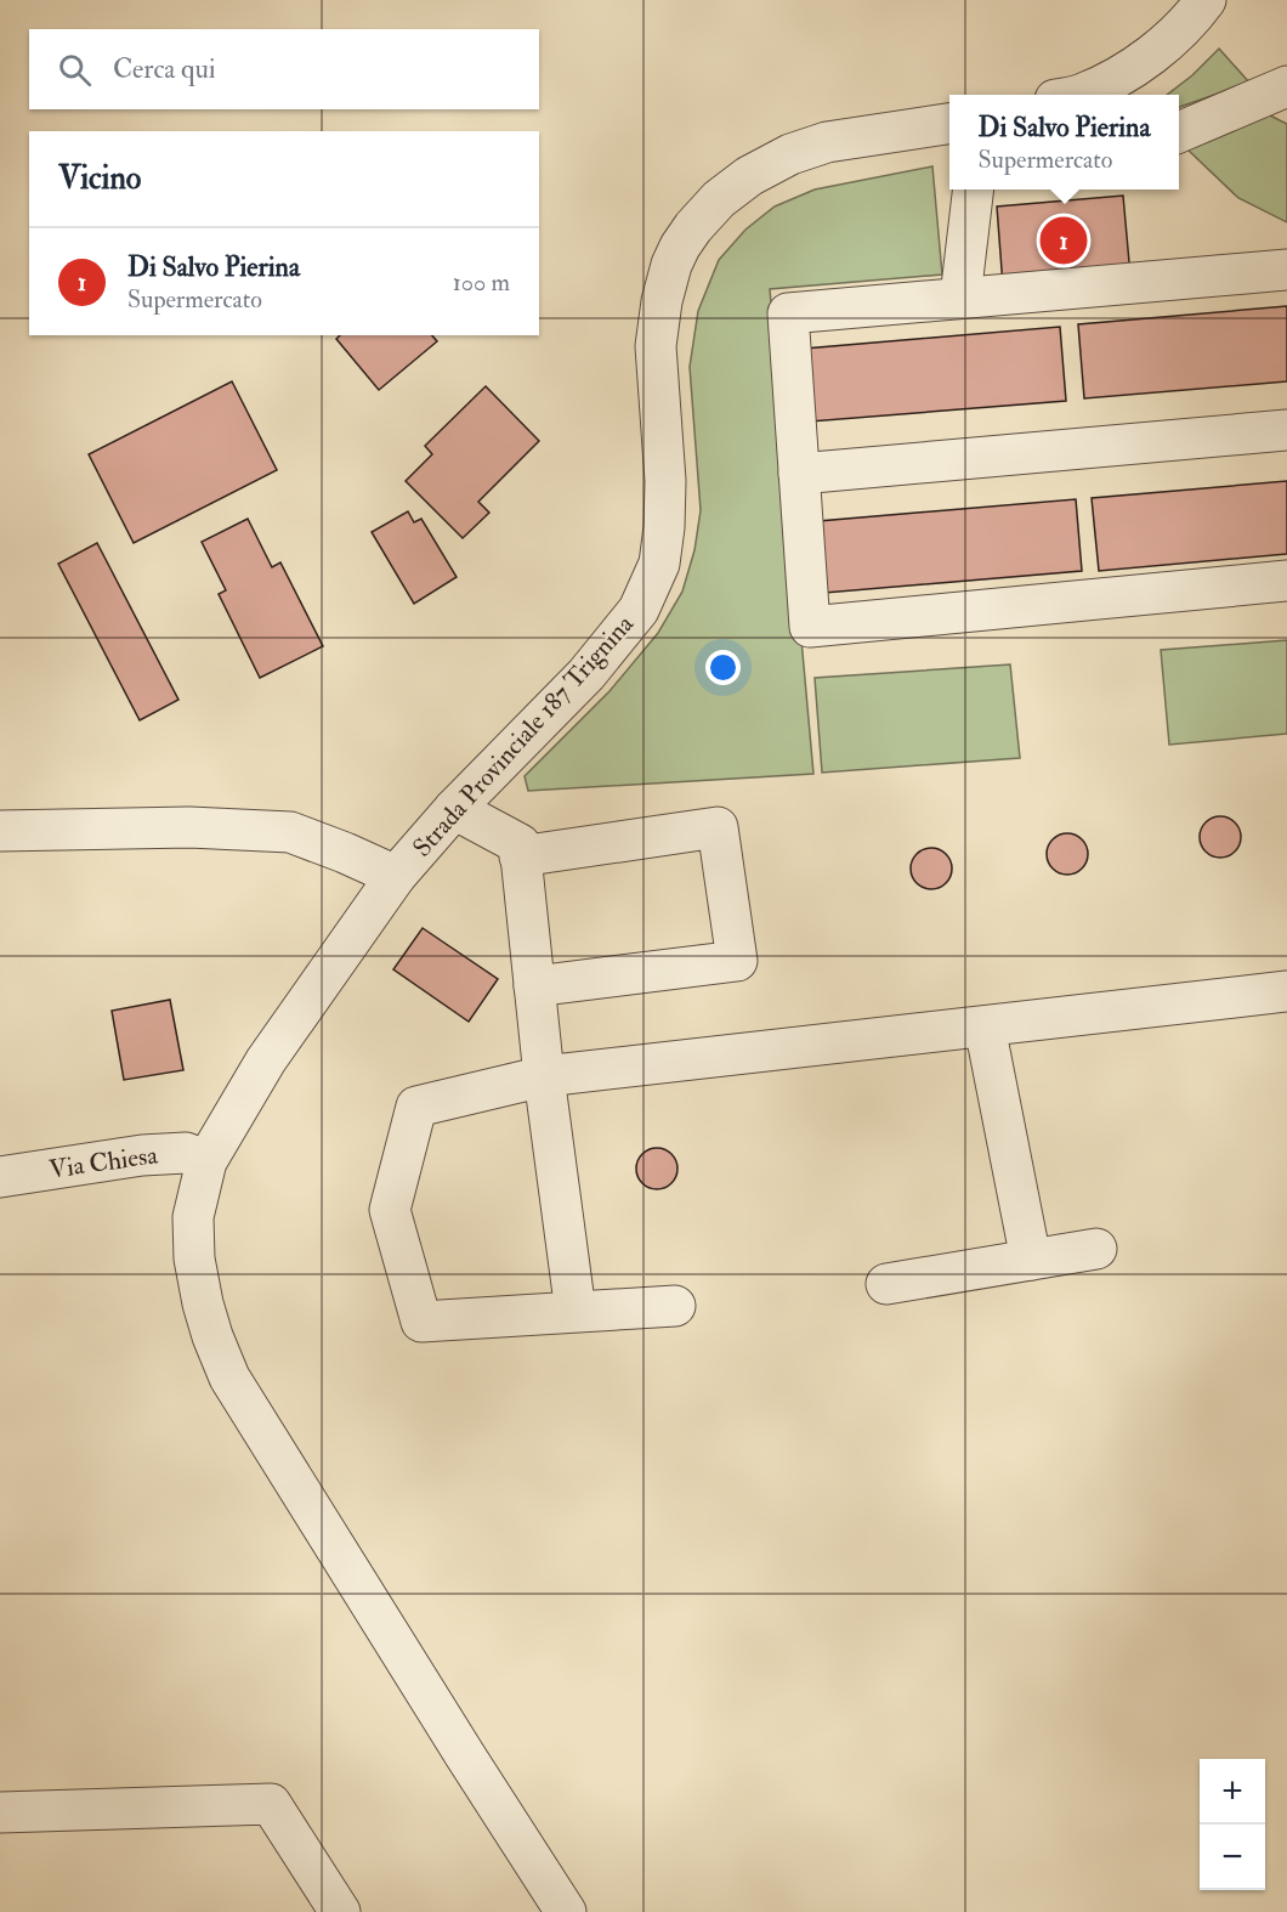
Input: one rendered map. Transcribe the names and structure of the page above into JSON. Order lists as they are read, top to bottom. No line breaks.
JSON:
{"streets":{"street":["Strada Provinciale 187 Trignina","Via Chiesa"]},"page":{"search":"Cerca qui","popup":["Di Salvo Pierina","Supermercato"],"heading":"Vicino","pins":"1","list":[{"mark":"1","name":"Di Salvo Pierina","note":"Supermercato","value":"100 m"}],"map_buttons":["+","−"]}}
